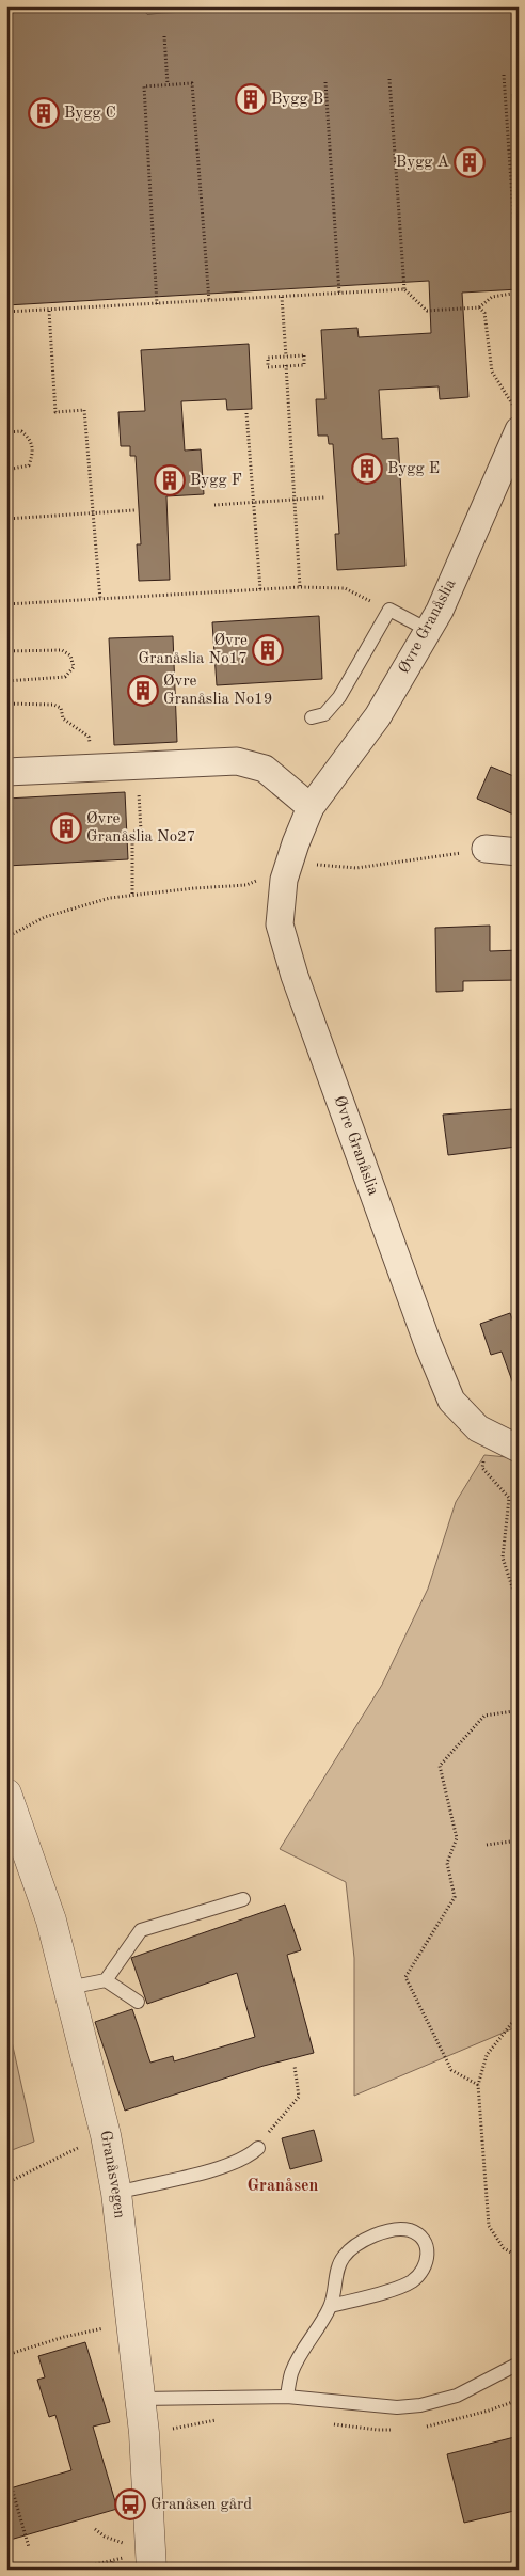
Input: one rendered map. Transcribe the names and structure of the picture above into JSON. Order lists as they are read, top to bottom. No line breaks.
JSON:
{"streets":{"street":["Øvre Granåslia","Granåsvegen"]},"districts":["Granåsen"],"places":{"building":["Bygg B","Bygg C","Bygg A","Bygg E","Bygg F","Øvre Granåslia No17","Øvre Granåslia No19","Øvre Granåslia No27"],"bus stop":["Granåsen gård"]}}
